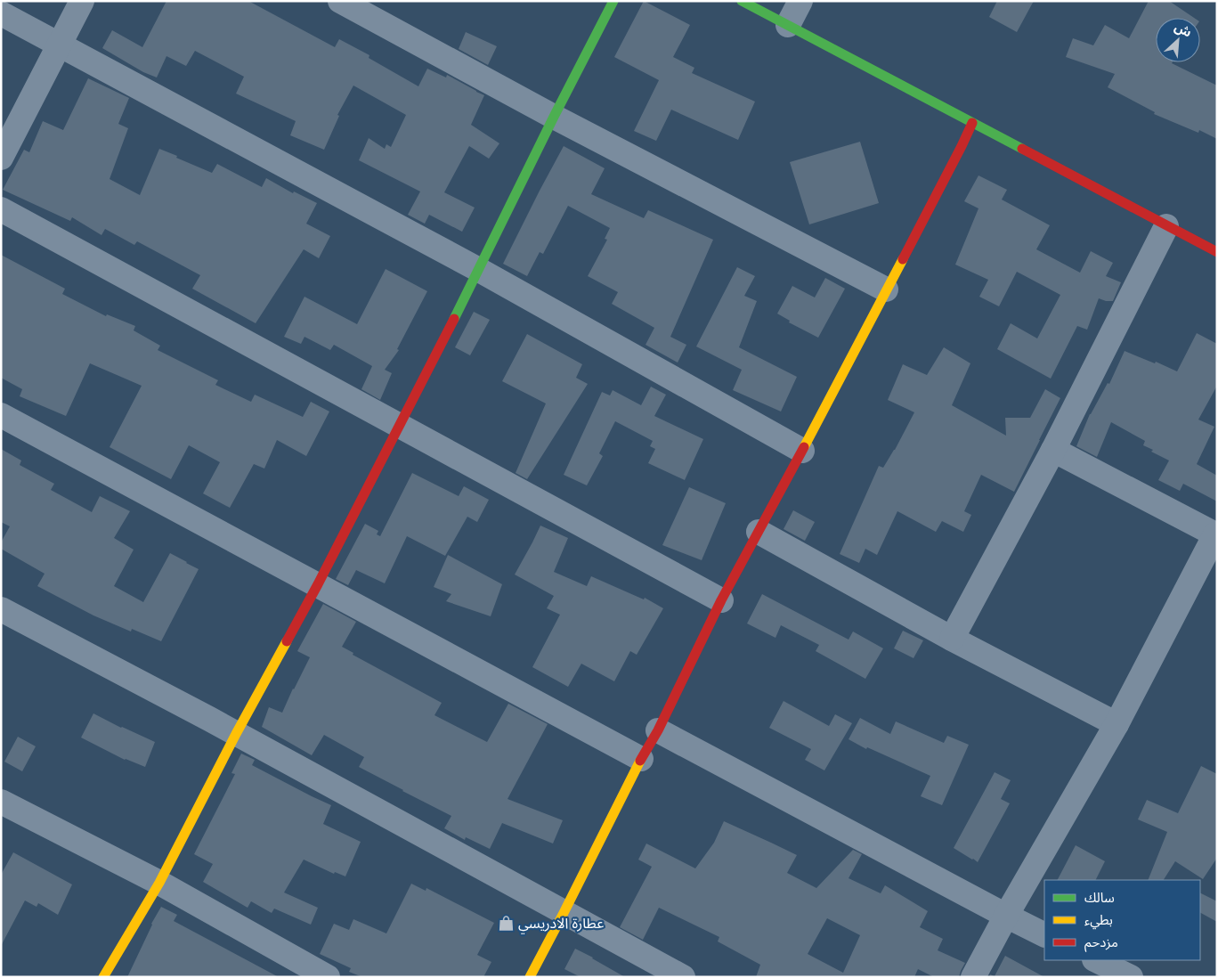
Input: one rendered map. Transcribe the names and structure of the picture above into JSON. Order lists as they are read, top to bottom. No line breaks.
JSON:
{"places":{"shop":["عطارة الادريسي"]},"legend":["سالك","بطيء","مزدحم"],"north":"top right"}
